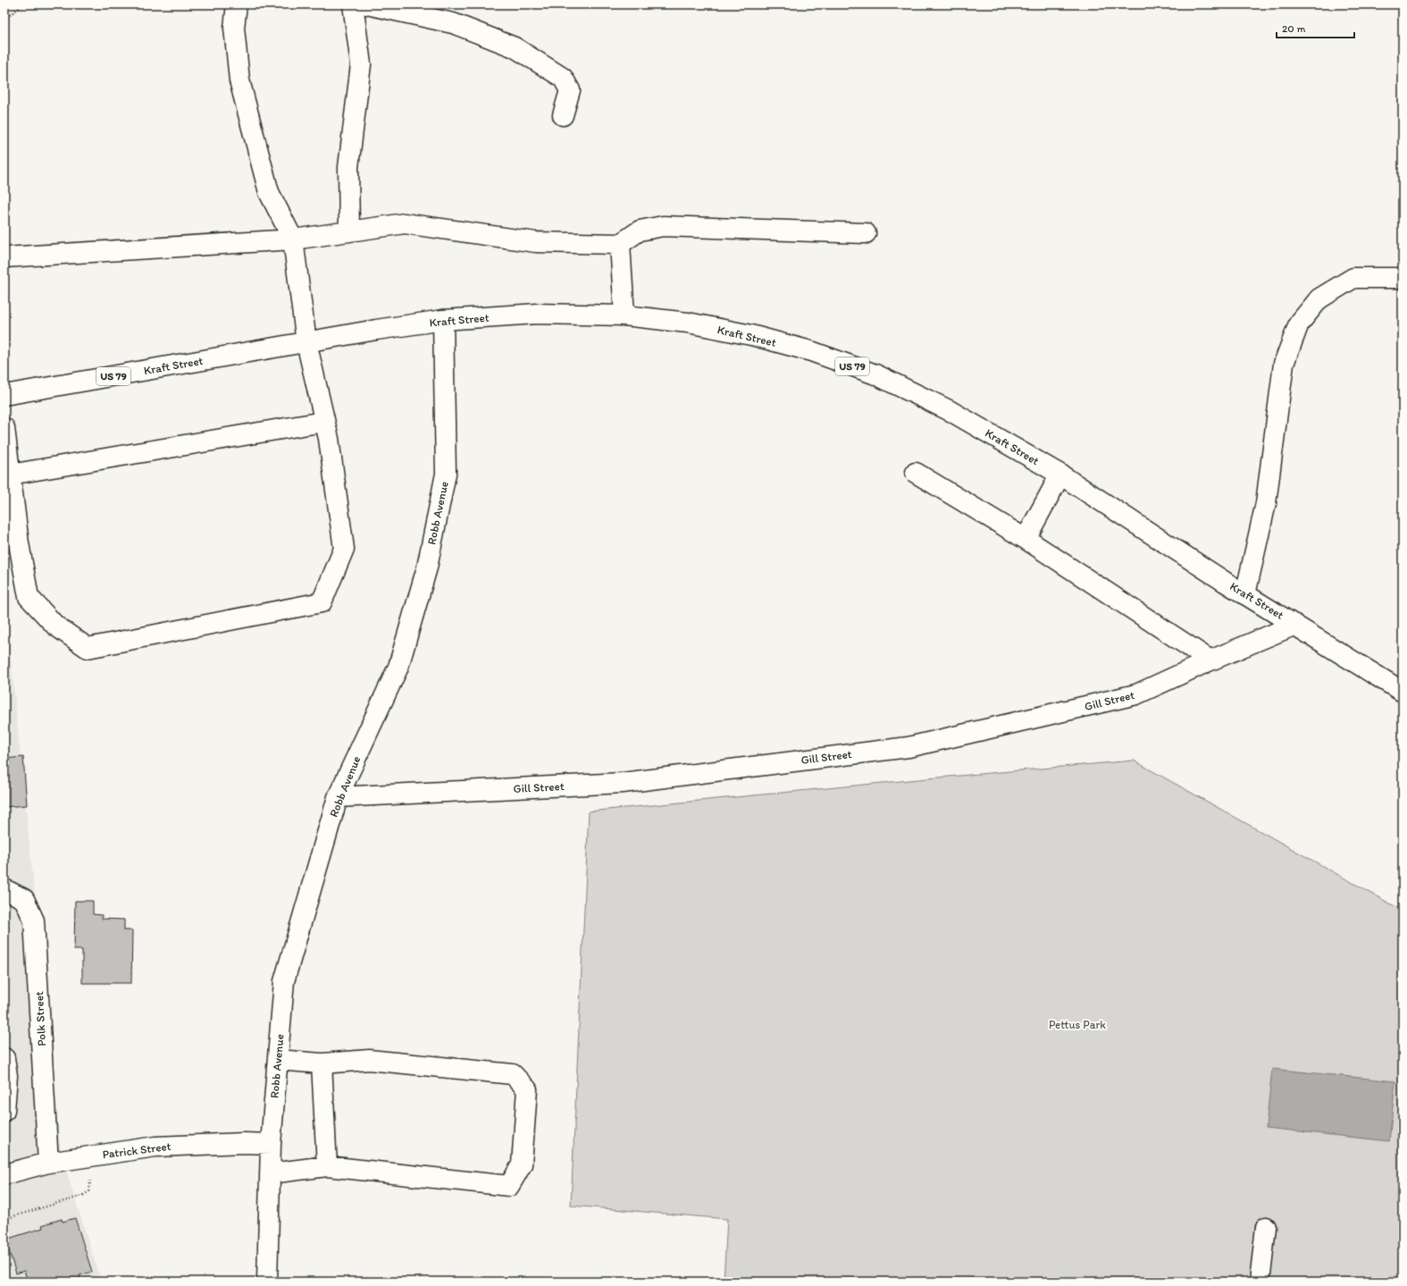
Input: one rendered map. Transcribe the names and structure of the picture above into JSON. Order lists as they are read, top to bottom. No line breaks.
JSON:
{"streets":{"main road":["Kraft Street","US 79","Robb Avenue","Gill Street","Polk Street","Patrick Street"]},"crossings":[["Kraft Street","Robb Avenue"],["Kraft Street","Gill Street"],["Robb Avenue","Gill Street"],["Robb Avenue","Patrick Street"],["Polk Street","Patrick Street"]],"parks":["Pettus Park"],"scale_bar":"20 m"}
